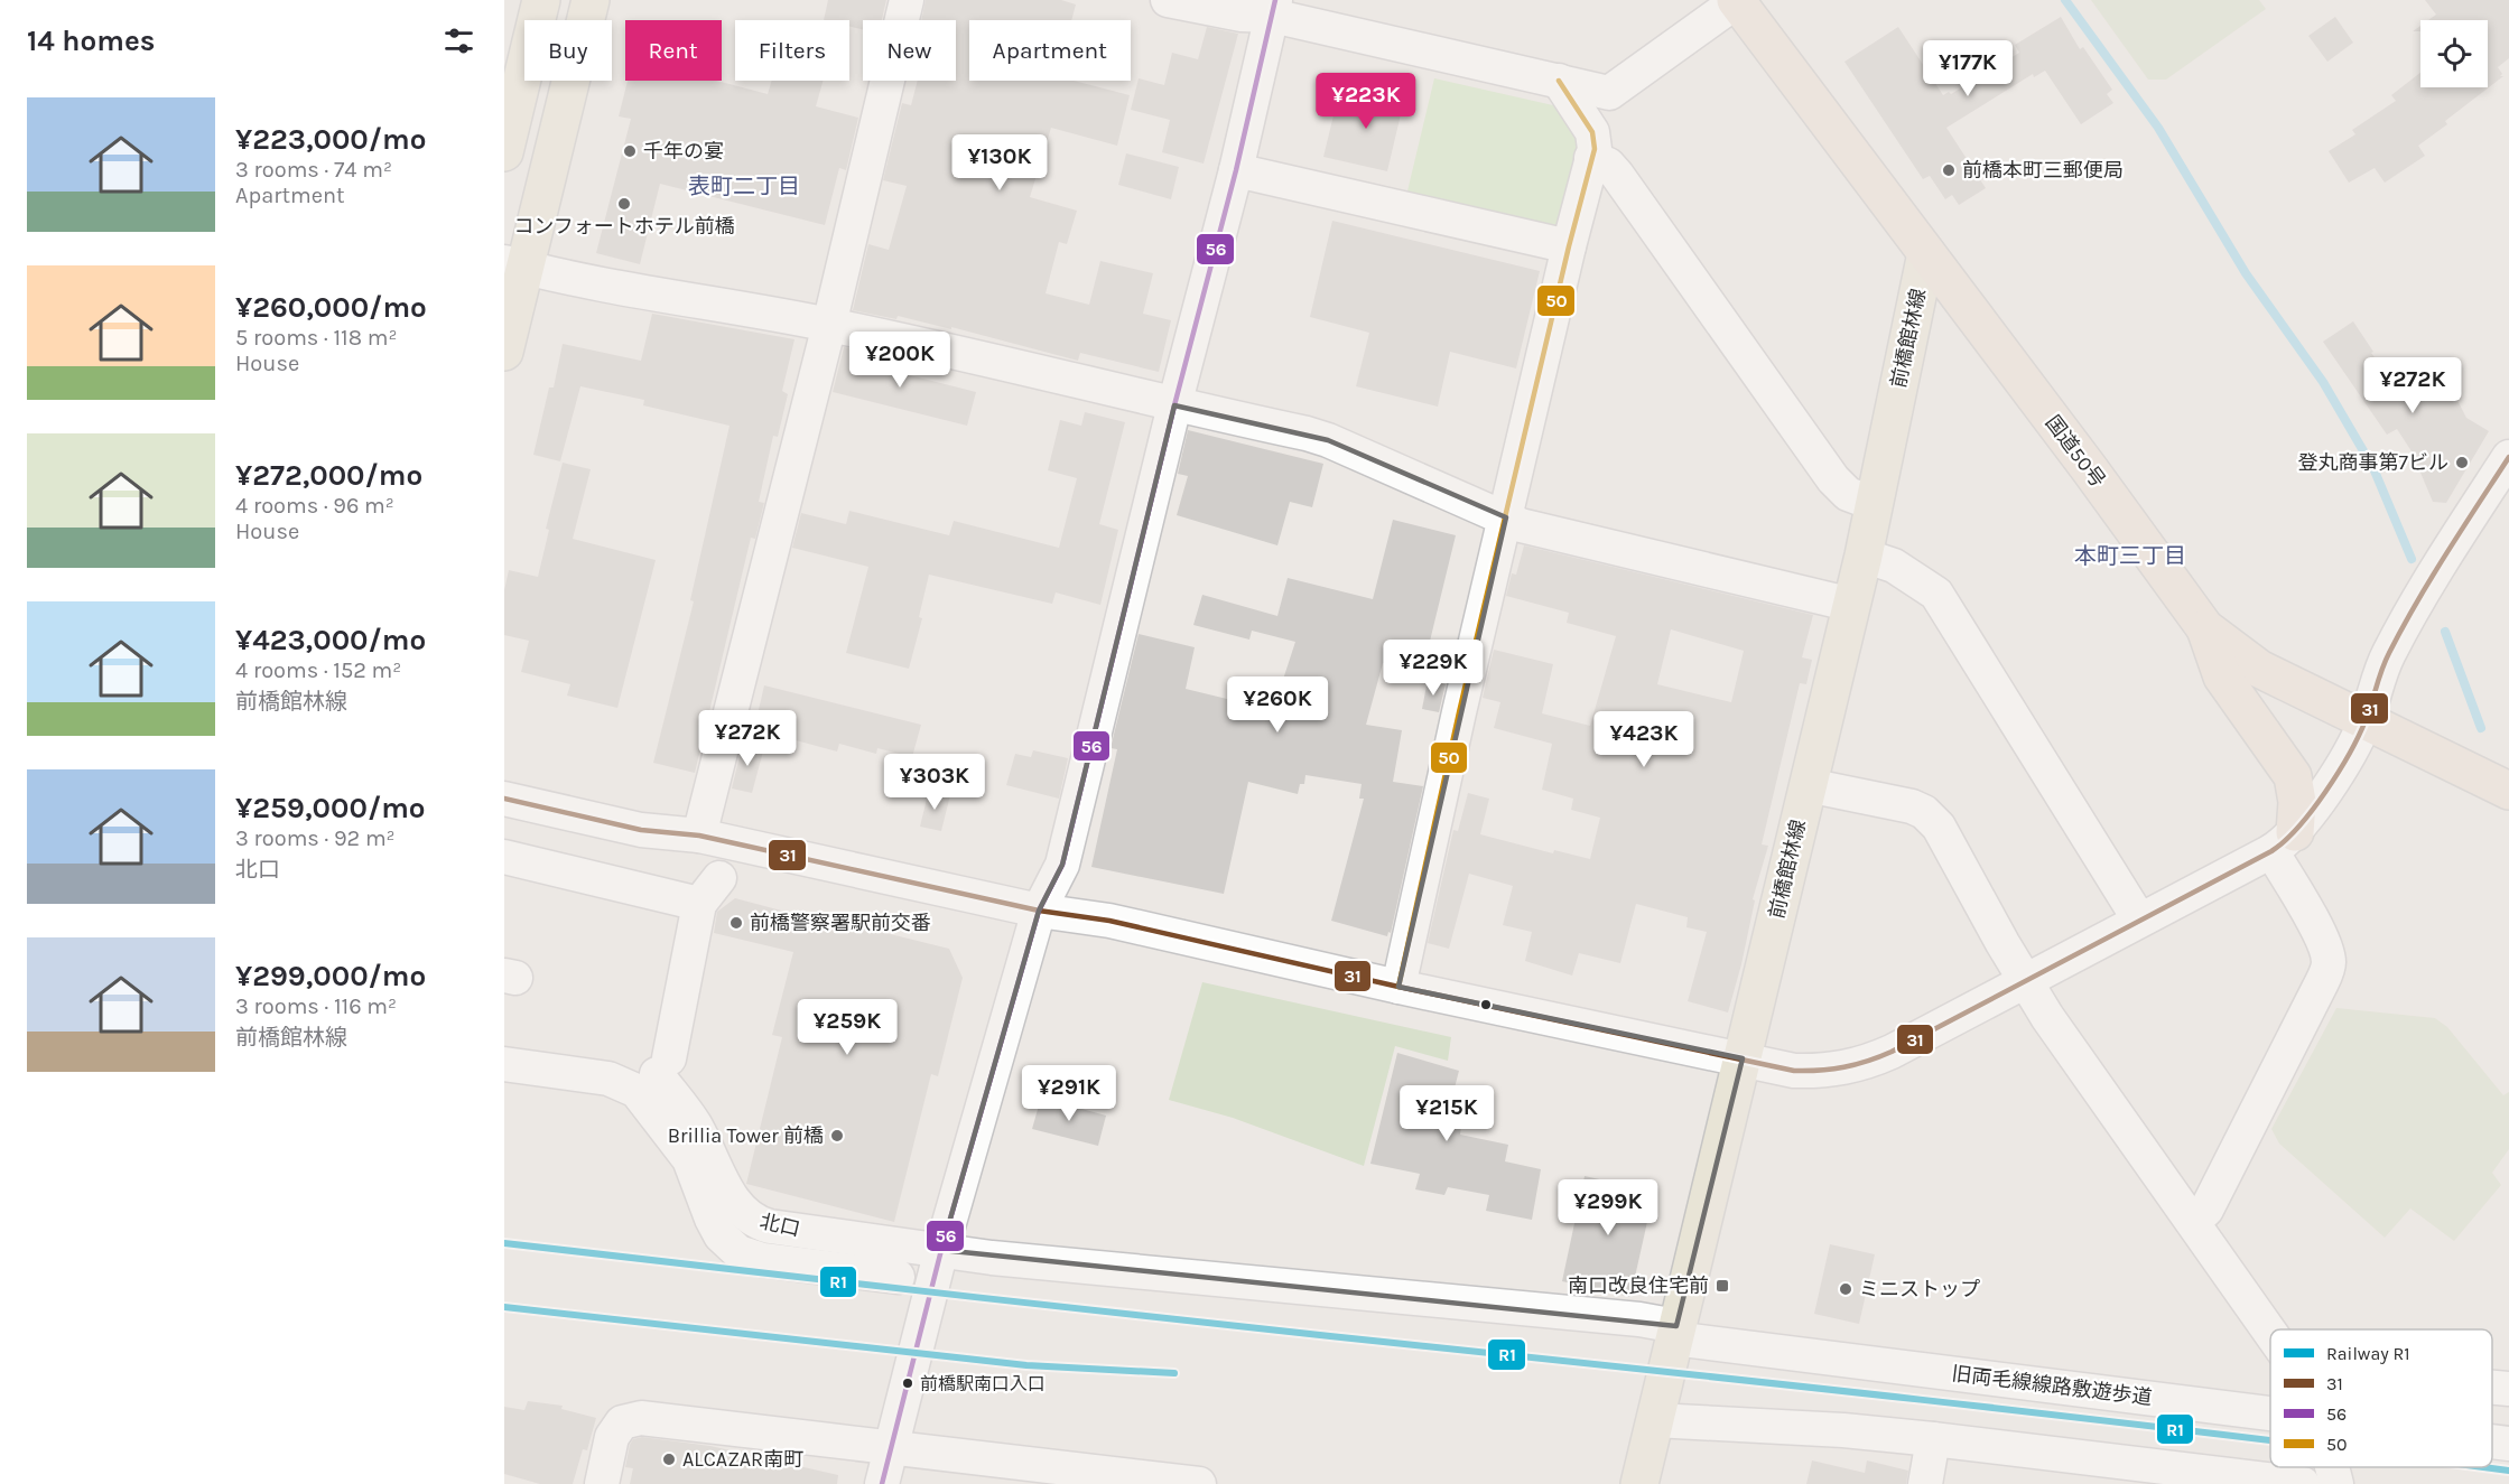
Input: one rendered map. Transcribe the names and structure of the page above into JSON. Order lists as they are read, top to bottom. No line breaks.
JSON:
{"streets":{"highway":["国道50号"],"main road":["前橋館林線"],"street":["北口","旧両毛線線路敷遊歩道"]},"crossings":[["前橋館林線","国道50号"],["前橋館林線","北口"],["前橋館林線","旧両毛線線路敷遊歩道"],["北口","旧両毛線線路敷遊歩道"]],"districts":["表町二丁目","本町三丁目"],"places":{"other":["千年の宴","前橋本町三郵便局","コンフォートホテル前橋","登丸商事第7ビル","前橋警察署駅前交番","Brillia Tower 前橋","ミニストップ","前橋駅南口入口","ALCAZAR南町"],"transit":["南口改良住宅前"]},"lines":["transit line 56","transit line 50","transit line 31","rail line R1"],"legend":["Railway R1","31","56","50"],"page":{"heading":"14 homes","chip":["Buy","Rent","Filters","New","Apartment"],"price":["¥177K","¥223K","¥130K","¥200K","¥272K","¥229K","¥260K","¥272K","¥423K","¥303K","¥259K","¥291K","¥215K","¥299K"],"list":[{"name":"¥223,000/mo","note":"3 rooms · 74 m² · Apartment"},{"name":"¥260,000/mo","note":"5 rooms · 118 m² · House"},{"name":"¥272,000/mo","note":"4 rooms · 96 m² · House"},{"name":"¥423,000/mo","note":"4 rooms · 152 m² · 前橋館林線"},{"name":"¥259,000/mo","note":"3 rooms · 92 m² · 北口"},{"name":"¥299,000/mo","note":"3 rooms · 116 m² · 前橋館林線"}]}}
